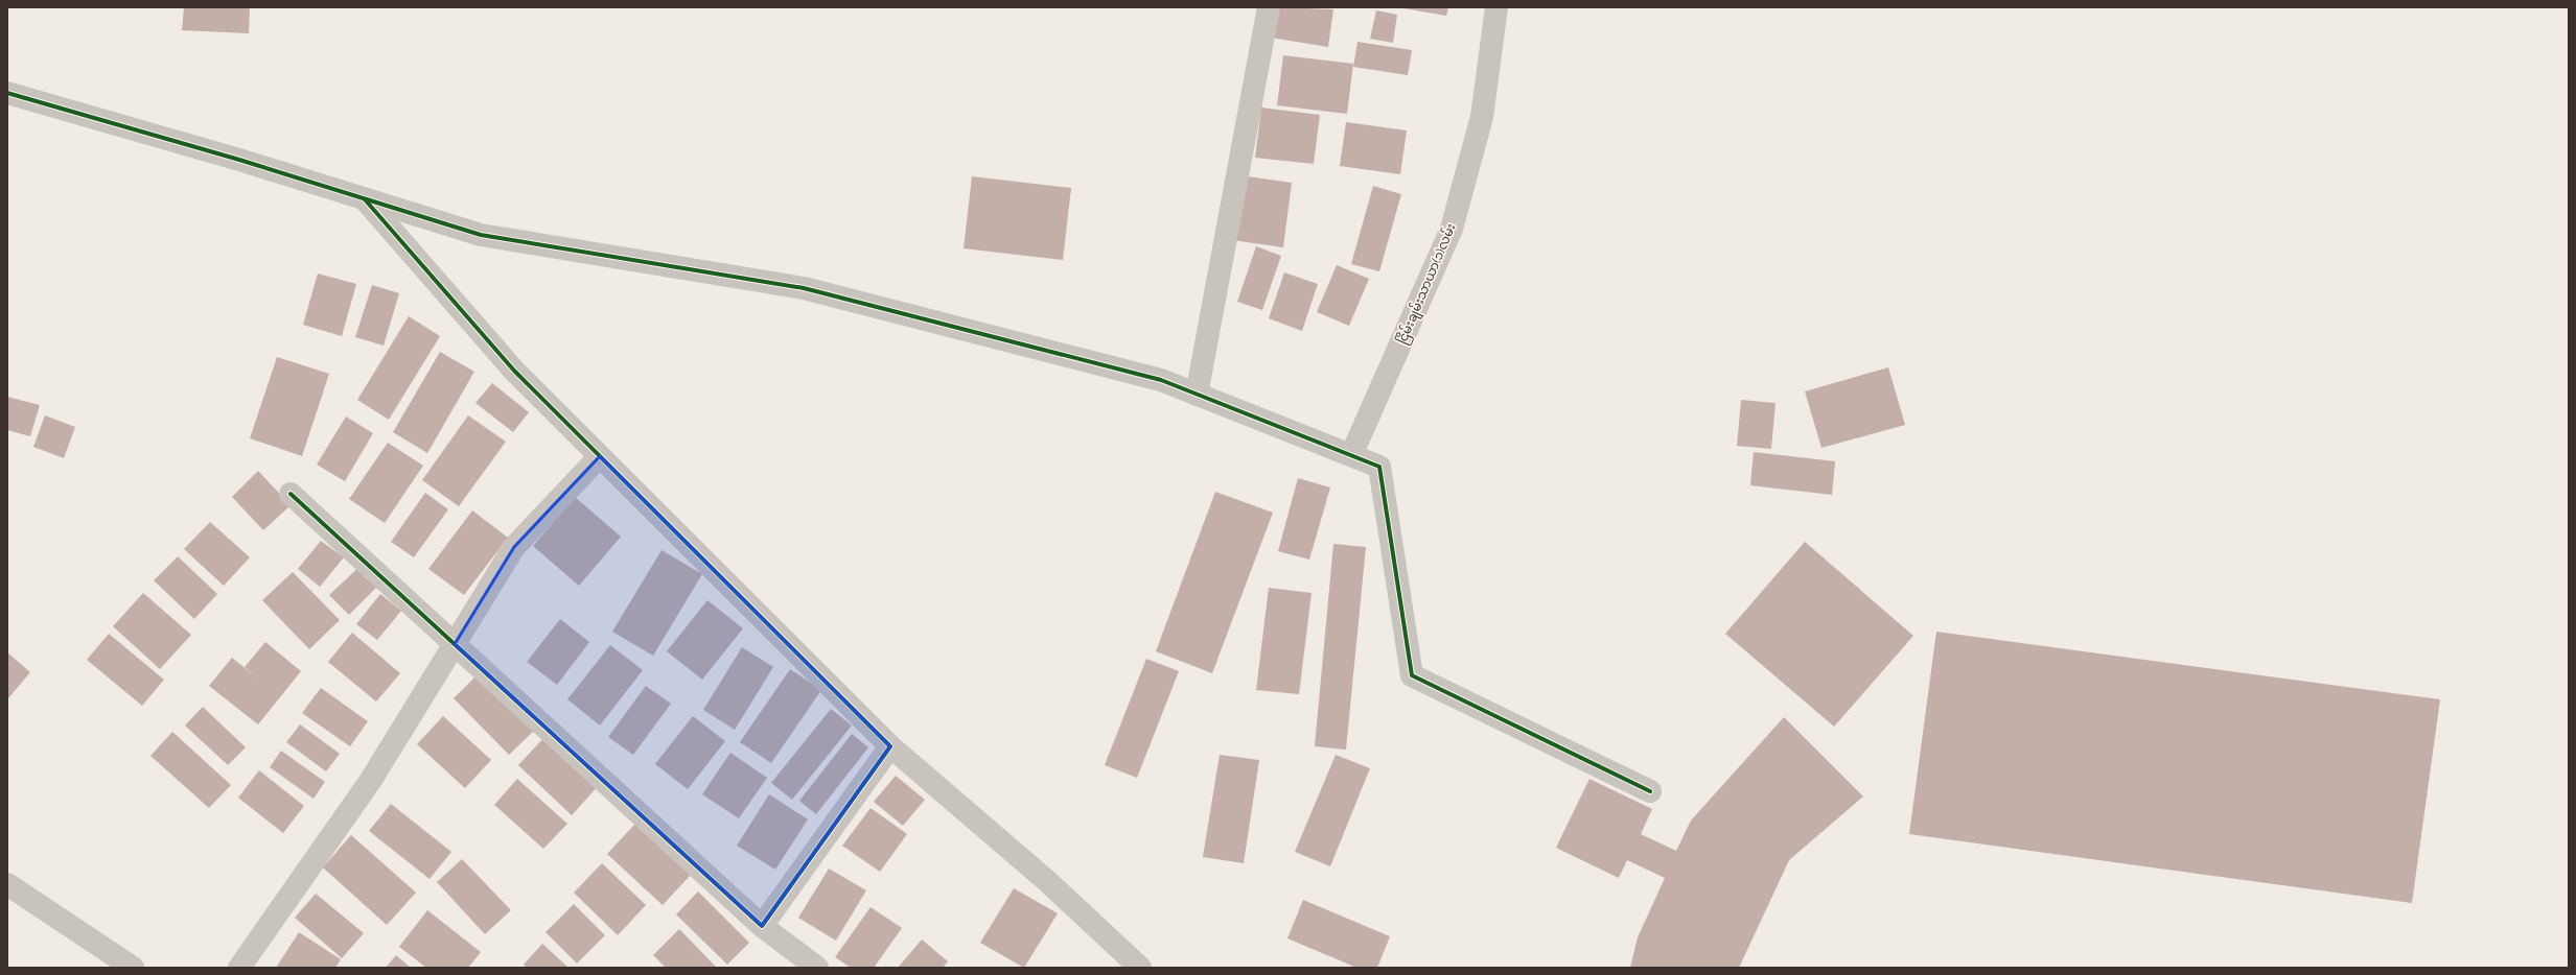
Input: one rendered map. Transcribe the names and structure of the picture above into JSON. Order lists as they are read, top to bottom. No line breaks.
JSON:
{"streets":{"street":["ငြိမ်းချမ်းသာယာ(၁)လမ်း"]}}
